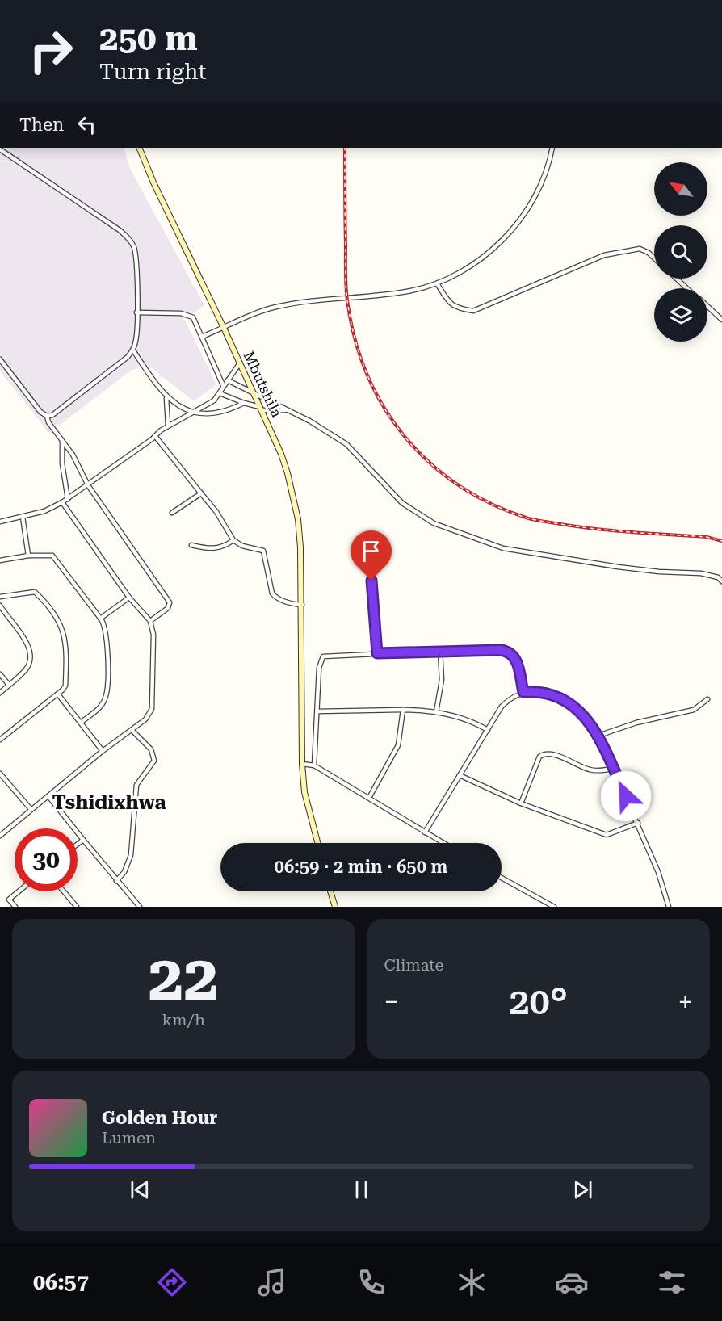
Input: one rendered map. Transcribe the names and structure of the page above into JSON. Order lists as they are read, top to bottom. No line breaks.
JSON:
{"streets":{"street":["Mbutshila"]},"districts":["Tshidixhwa"],"north":"top left","page":{"turn":["250 m","Turn right"],"then":"Then","limit":"30","trip":"06:59 · 2 min · 650 m","tile":[["22","km/h"],"Climate"],"heat":["−","20°","+"],"song":["Golden Hour","Lumen"],"tabs":"06:57"}}
